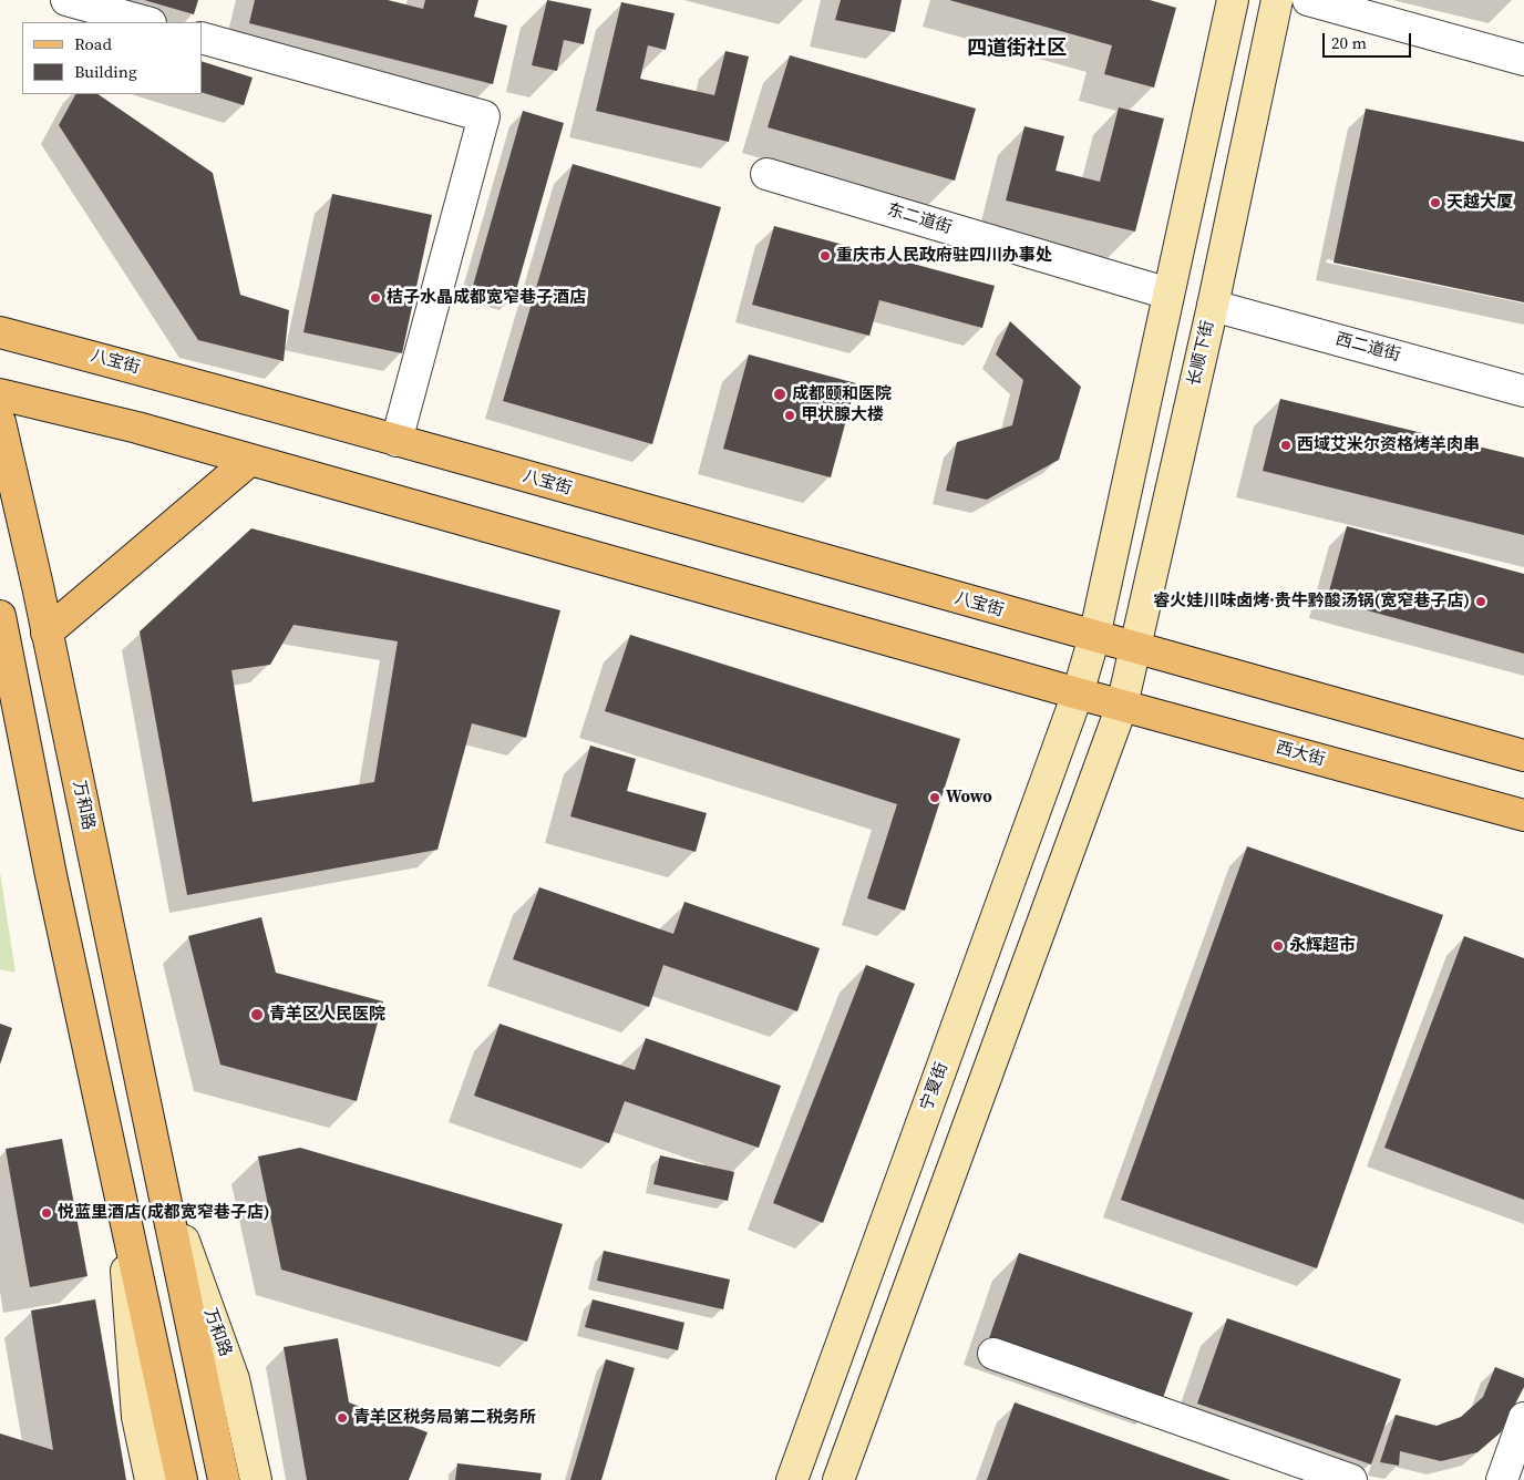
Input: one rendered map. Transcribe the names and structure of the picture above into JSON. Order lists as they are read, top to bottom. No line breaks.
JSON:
{"streets":{"main road":["长顺下街","八宝街","西大街","万和路","宁夏街"],"street":["东二道街","西二道街"]},"crossings":[["西二道街","长顺下街"],["长顺下街","西大街"],["西大街","宁夏街"]],"districts":["四道街社区"],"places":["天越大厦","重庆市人民政府驻四川办事处","桔子水晶成都宽窄巷子酒店","成都颐和医院","甲状腺大楼","西域艾米尔资格烤羊肉串","睿火娃川味卤烤·贵牛黔酸汤锅(宽窄巷子店)","Wowo","永辉超市","青羊区人民医院","悦蓝里酒店(成都宽窄巷子店)","青羊区税务局第二税务所"],"legend":["Road","Building"],"scale_bar":"20 m"}
